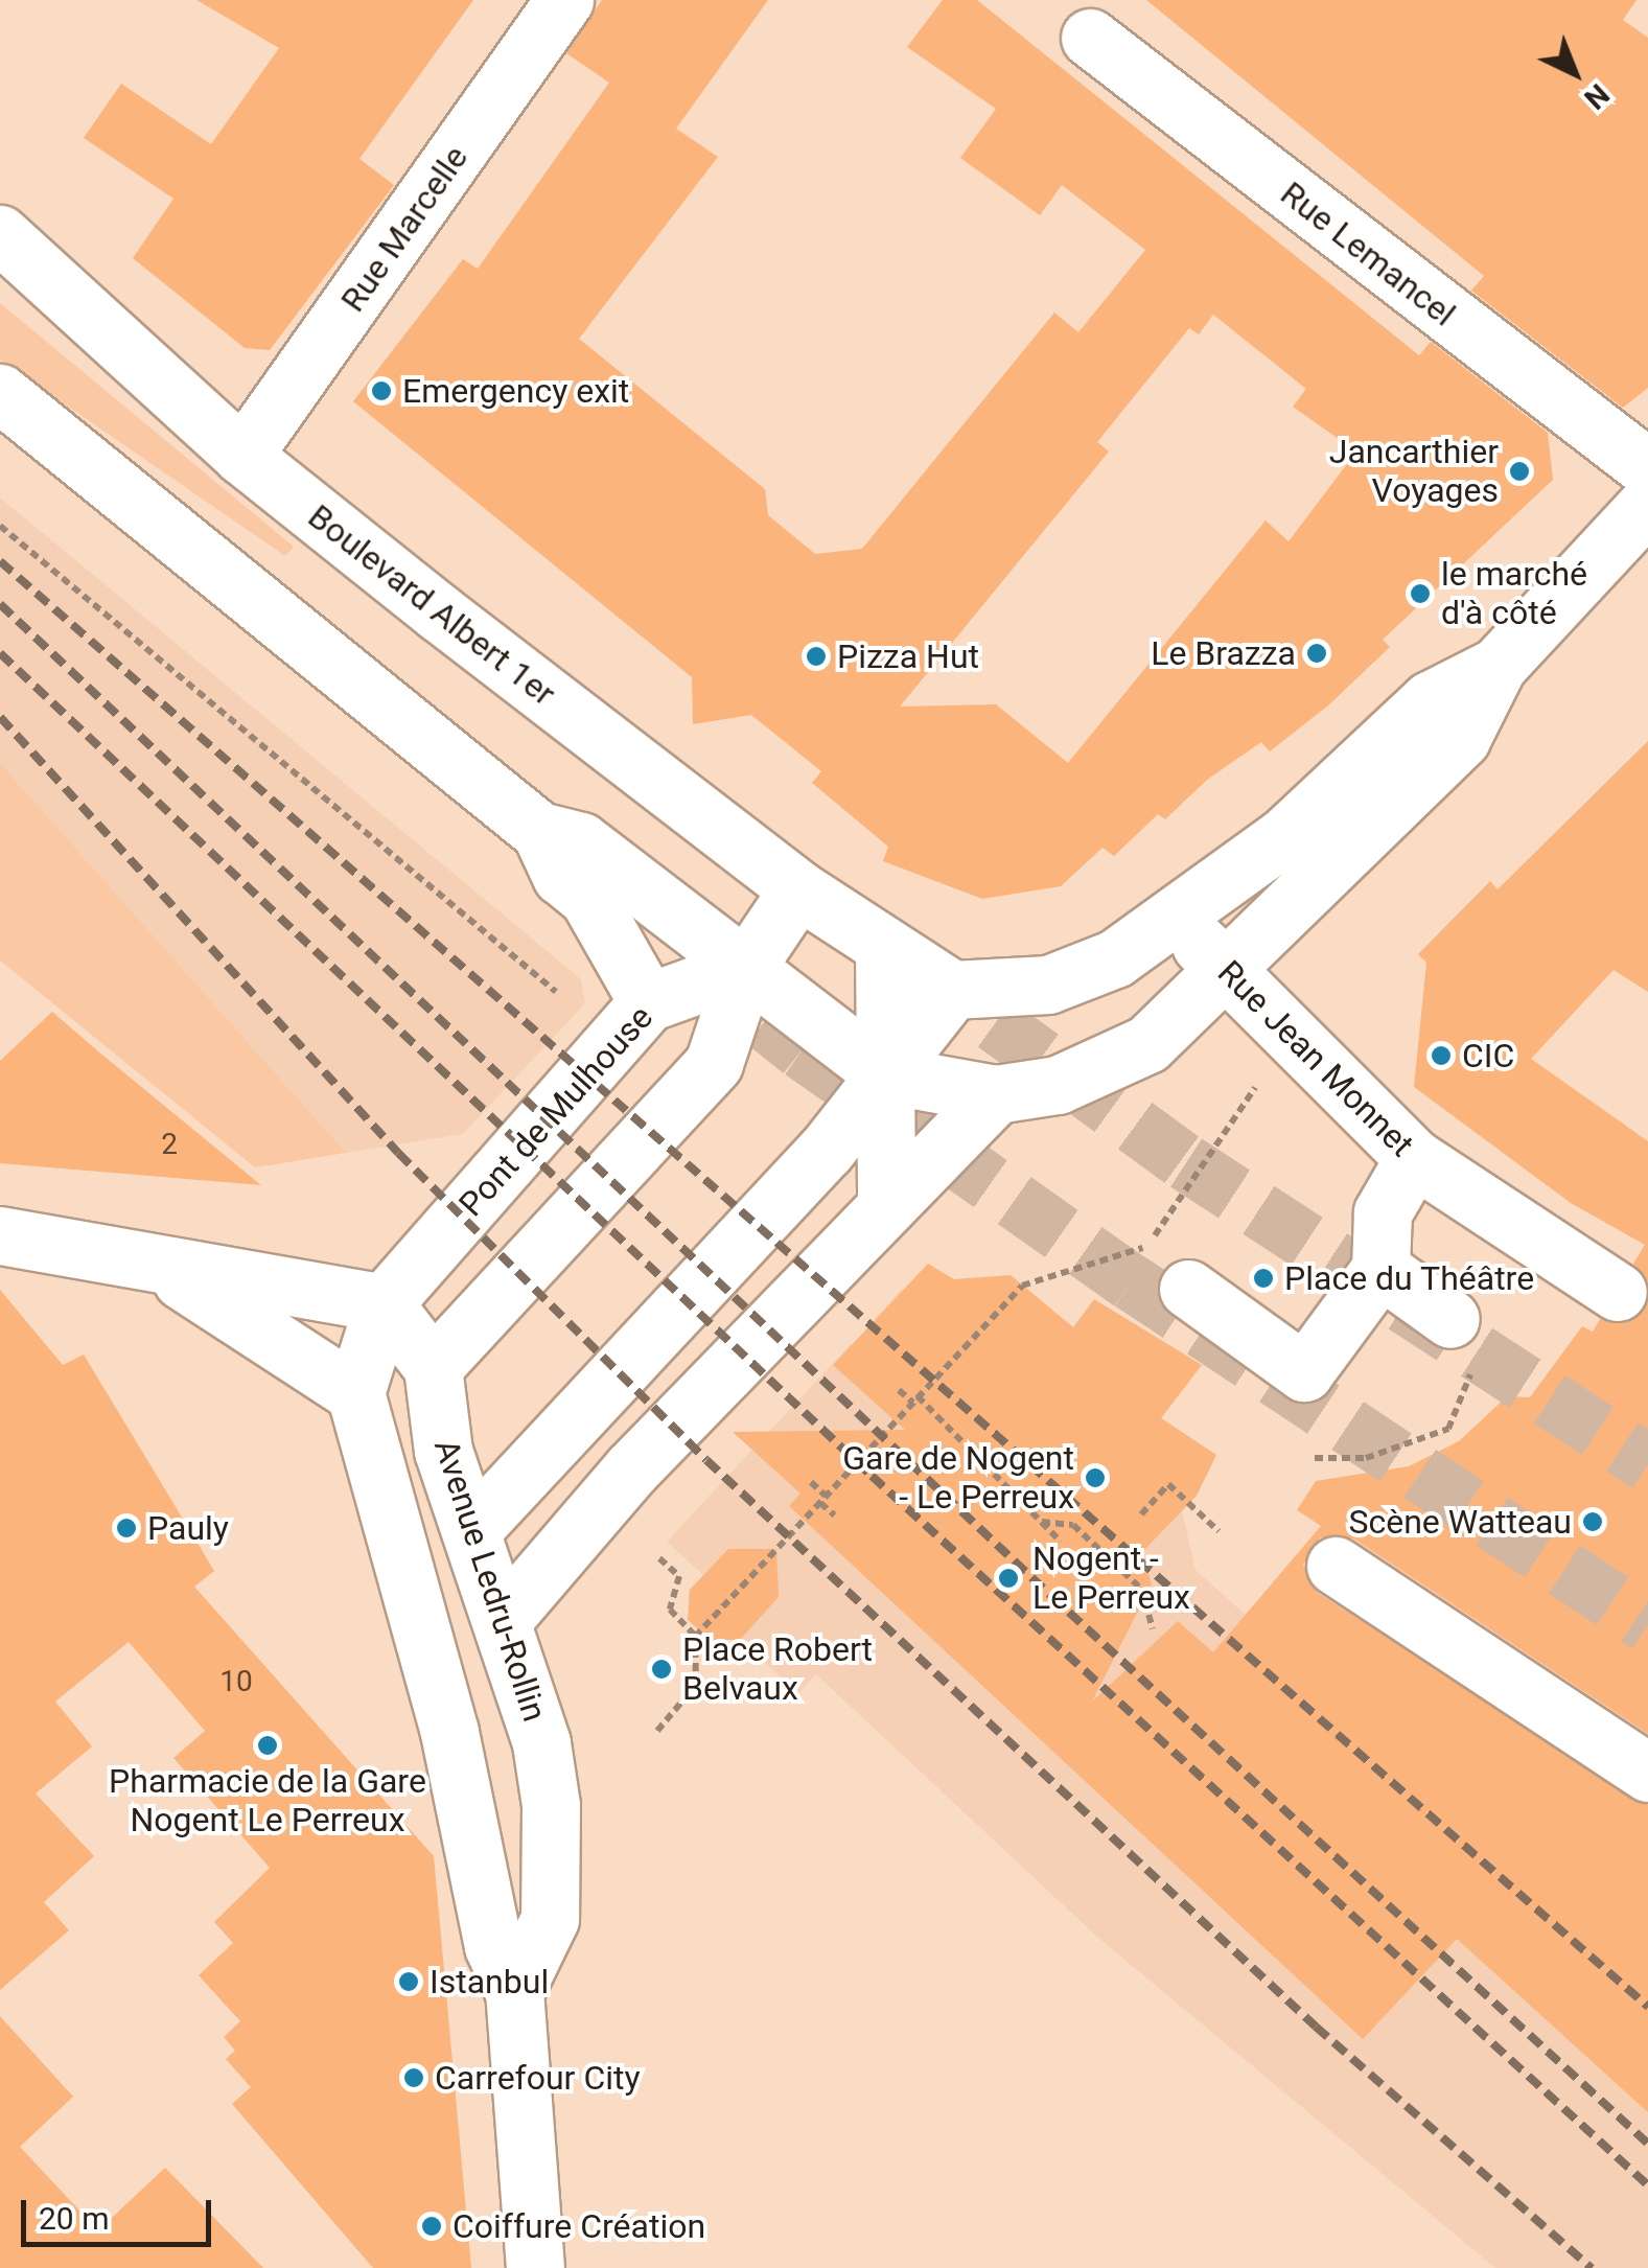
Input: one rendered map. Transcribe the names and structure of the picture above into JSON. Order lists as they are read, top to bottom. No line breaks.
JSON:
{"streets":{"street":["Rue Marcelle","Rue Lemancel","Boulevard Albert 1er","Rue Jean Monnet","Pont de Mulhouse","Avenue Ledru-Rollin"]},"crossings":[["Rue Marcelle","Boulevard Albert 1er"]],"places":["Emergency exit","Jancarthier Voyages","le marché d'à côté","Le Brazza","Pizza Hut","CIC","Place du Théâtre","Gare de Nogent - Le Perreux","Scène Watteau","Pauly","Nogent - Le Perreux","Place Robert Belvaux","Pharmacie de la Gare Nogent Le Perreux","Istanbul","Carrefour City","Coiffure Création"],"house_numbers":["2","10"],"scale_bar":"20 m","north":"bottom right"}
